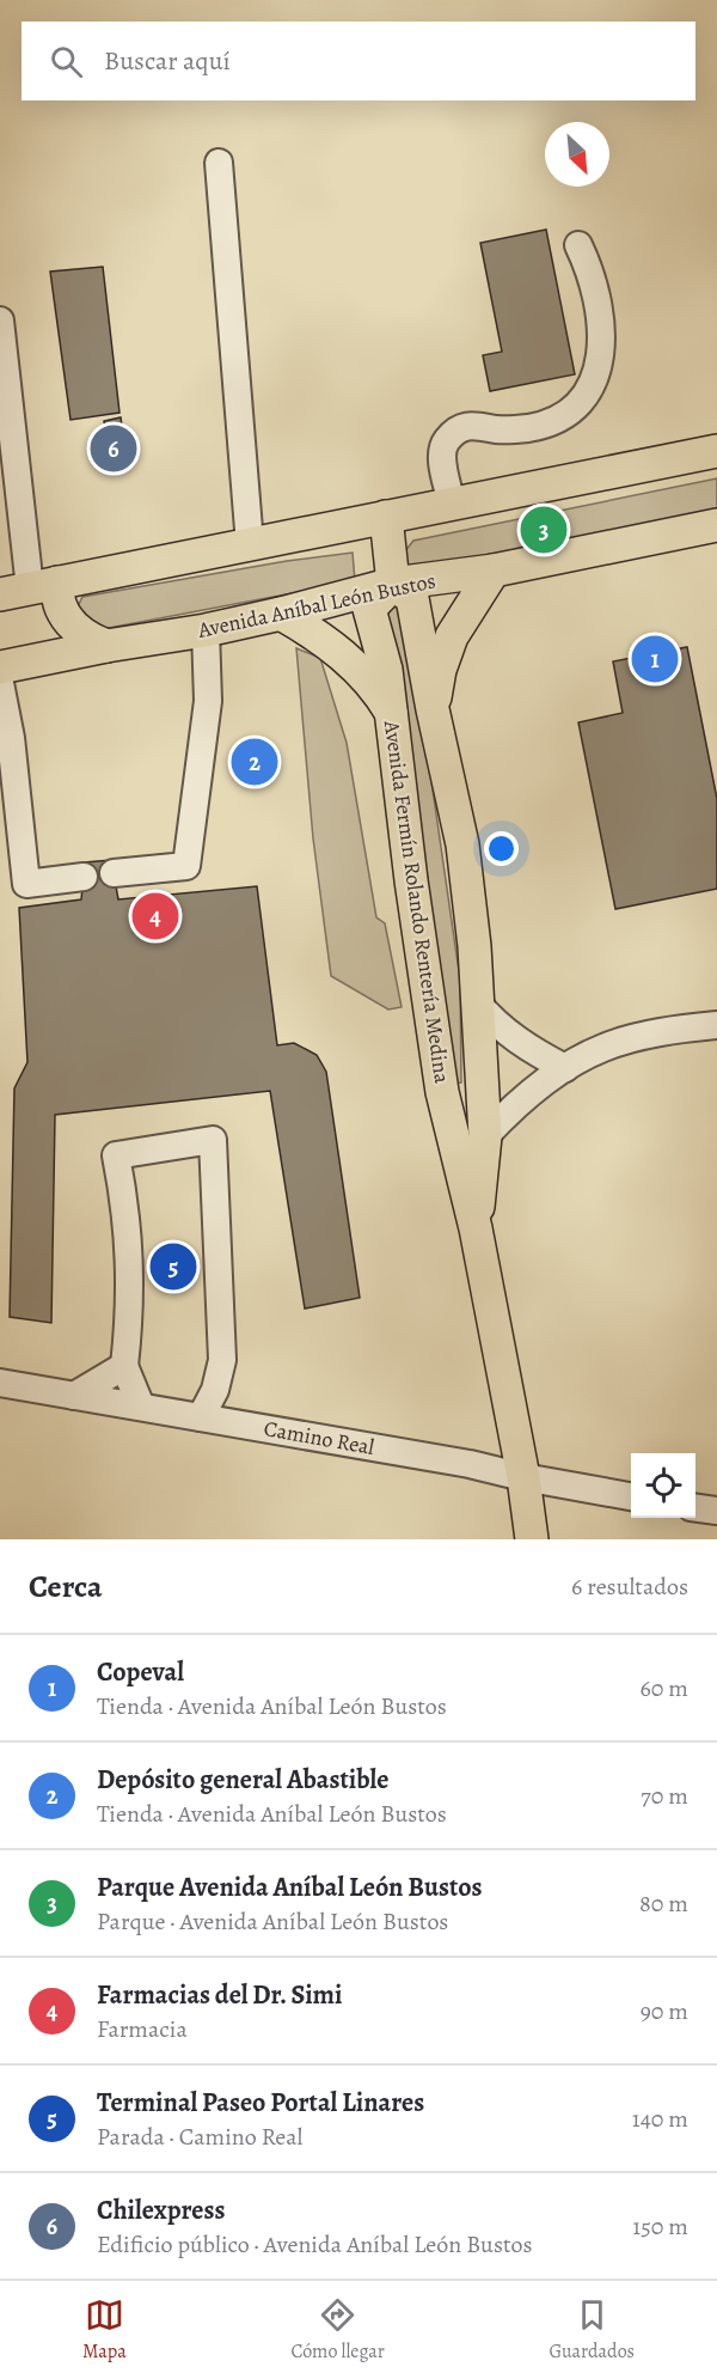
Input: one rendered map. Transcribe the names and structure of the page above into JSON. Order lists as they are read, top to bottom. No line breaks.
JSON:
{"streets":{"main road":["Avenida Aníbal León Bustos","Avenida Fermín Rolando Rentería Medina"],"street":["Camino Real"]},"crossings":[["Avenida Aníbal León Bustos","Avenida Fermín Rolando Rentería Medina"],["Avenida Fermín Rolando Rentería Medina","Camino Real"]],"north":"bottom right","page":{"search":"Buscar aquí","pins":["6","3","1","2","4","5"],"heading":["Cerca","6 resultados"],"list":[{"mark":"1","name":"Copeval","note":"Tienda · Avenida Aníbal León Bustos","value":"60 m"},{"mark":"2","name":"Depósito general Abastible","note":"Tienda · Avenida Aníbal León Bustos","value":"70 m"},{"mark":"3","name":"Parque Avenida Aníbal León Bustos","note":"Parque · Avenida Aníbal León Bustos","value":"80 m"},{"mark":"4","name":"Farmacias del Dr. Simi","note":"Farmacia","value":"90 m"},{"mark":"5","name":"Terminal Paseo Portal Linares","note":"Parada · Camino Real","value":"140 m"},{"mark":"6","name":"Chilexpress","note":"Edificio público · Avenida Aníbal León Bustos","value":"150 m"}],"nav":["Mapa","Cómo llegar","Guardados"]}}
